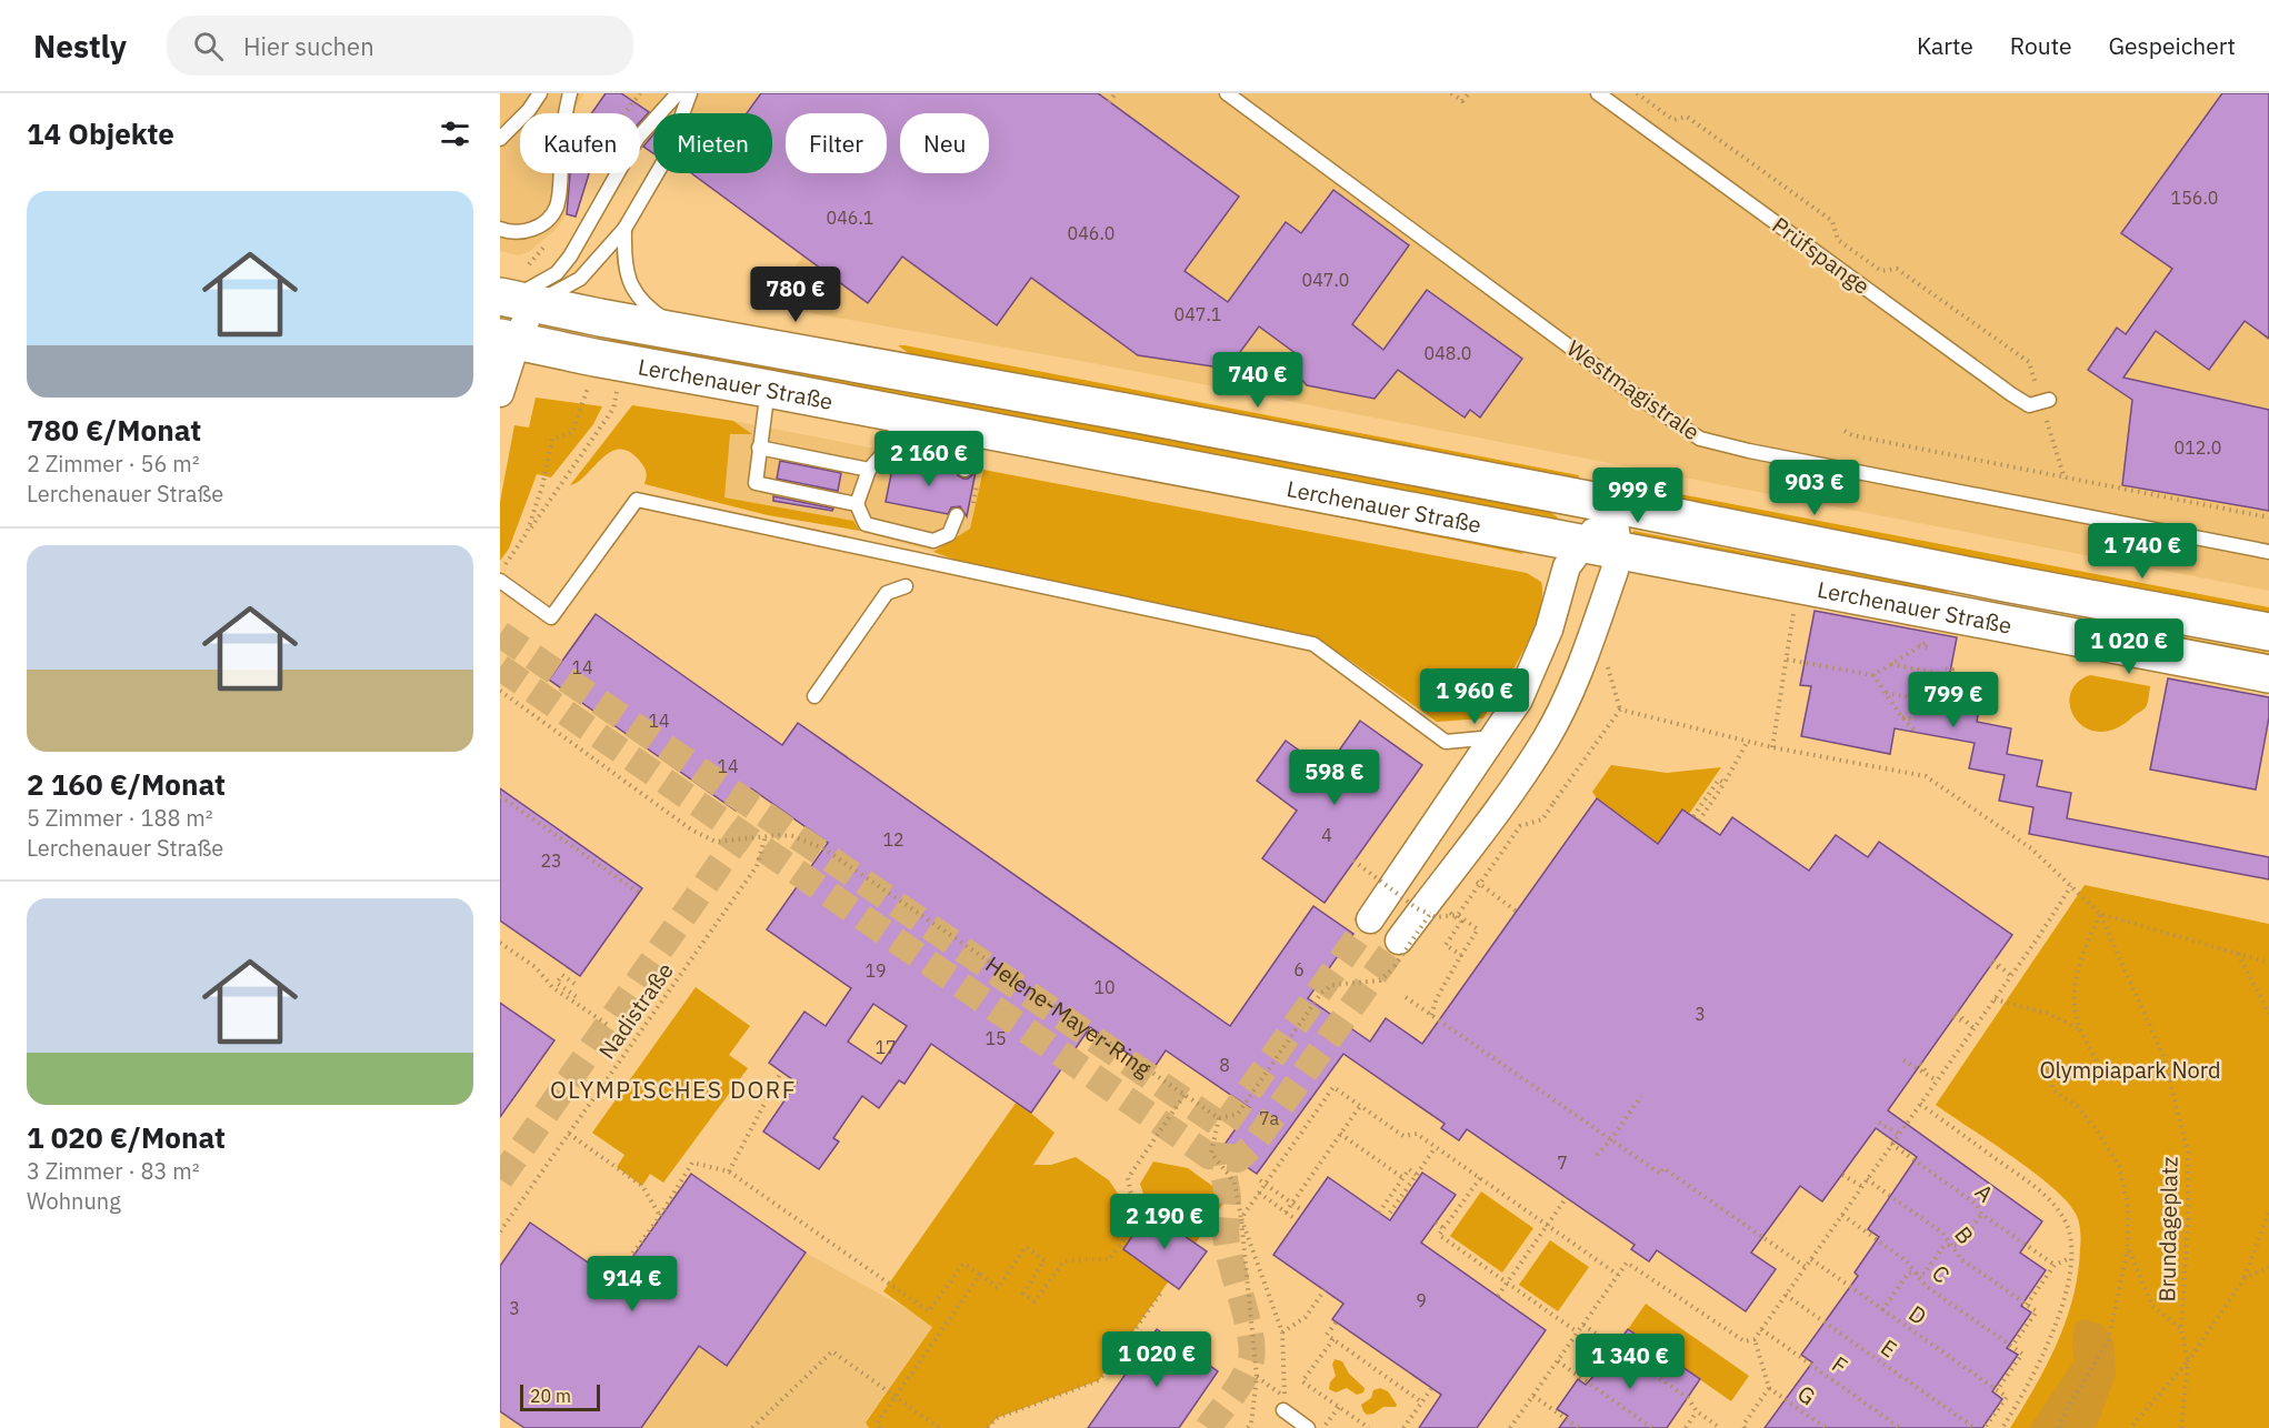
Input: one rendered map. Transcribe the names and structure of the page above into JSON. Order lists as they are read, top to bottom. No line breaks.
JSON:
{"streets":{"main road":["Lerchenauer Straße"],"lane":["Prüfspange","Westmagistrale"],"path":["Nadistraße","Helene-Mayer-Ring","A","Brundageplatz","B","C","D","E","F","G"]},"crossings":[["Nadistraße","Helene-Mayer-Ring"],["B","C"],["C","D"]],"districts":["OLYMPISCHES DORF"],"parks":["Olympiapark Nord"],"house_numbers":["156.0","046.1","046.0","047.0","047.1","048.0","012.0","14","14","14","4","12","23","6","19","10","3","15","17","8","7a","7","9","3"],"scale_bar":"20 m","page":{"header":"Nestly","search":"Hier suchen","nav":["Karte","Route","Gespeichert"],"heading":"14 Objekte","chip":["Kaufen","Mieten","Filter","Neu"],"list":[{"name":"780 €/Monat","note":"2 Zimmer · 56 m² · Lerchenauer Straße"},{"name":"2 160 €/Monat","note":"5 Zimmer · 188 m² · Lerchenauer Straße"},{"name":"1 020 €/Monat","note":"3 Zimmer · 83 m² · Wohnung"}],"price":["780 €","740 €","2 160 €","903 €","999 €","1 740 €","1 020 €","1 960 €","799 €","598 €","2 190 €","914 €","1 020 €","1 340 €"],"scale":"20 m"}}
